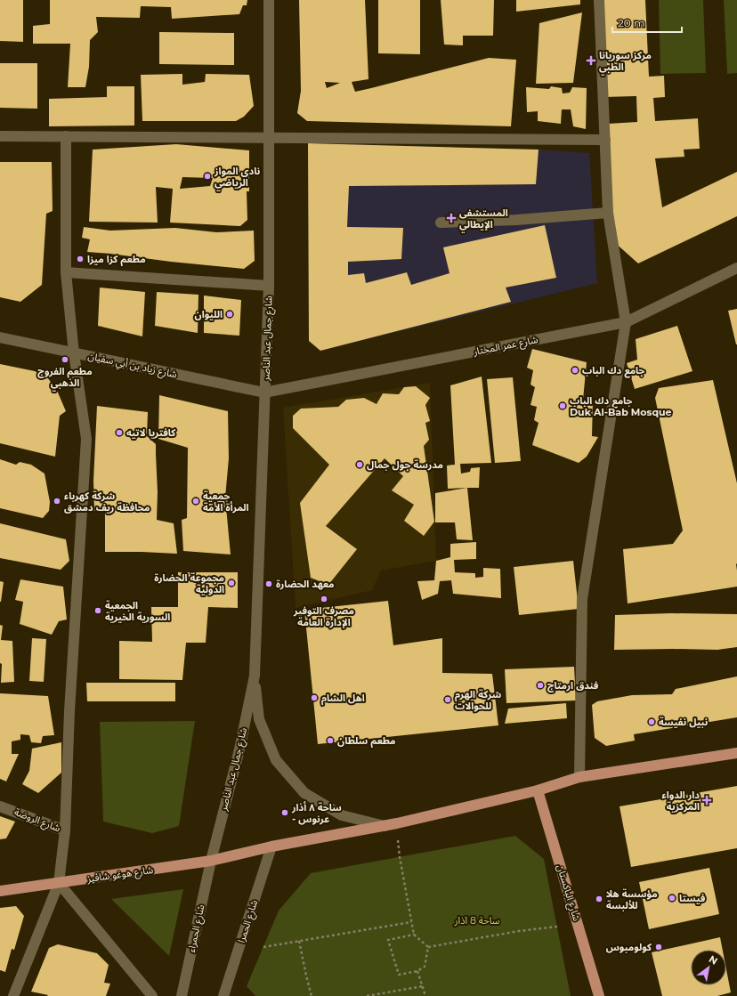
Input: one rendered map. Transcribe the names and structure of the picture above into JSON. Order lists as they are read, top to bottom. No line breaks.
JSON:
{"streets":{"main road":["شارع هوغو شافيز","شارع الباكستان"],"street":["شارع جمال عبد الناصر","شارع عمر المختار","شارع زياد بن أبي سفيان","شارع الروضة","شارع الحمرا","شارع الحمراء"]},"crossings":[["شارع جمال عبد الناصر","شارع عمر المختار"],["شارع جمال عبد الناصر","شارع زياد بن أبي سفيان"],["شارع جمال عبد الناصر","شارع هوغو شافيز"],["شارع جمال عبد الناصر","شارع الحمراء"],["شارع عمر المختار","شارع زياد بن أبي سفيان"],["شارع الروضة","شارع هوغو شافيز"],["شارع هوغو شافيز","شارع الباكستان"],["شارع هوغو شافيز","شارع الحمرا"],["شارع هوغو شافيز","شارع الحمراء"]],"parks":["ساحة 8 آذار"],"places":{"health":["مركز سوريانا الطبي","المستشفى الإيطالي","دار الدواء المركزية"],"other":["نادي المواز الرياضي","مطعم كزا ميزا","الليوان","مطعم الفروج الذهبي","جامع دك الباب","جامع دك الباب Duk Al-Bab Mosque","كافتريا لاتيه","مدرسة جول جمال","شركة كهرباء محافظة ريف دمشق","جمعية المرأة الأمة","مجموعة الحضارة الدولية","معهد الحضارة","مصرف التوفير الإدارة العامة","الجمعية السورية الخيرية","فندق ارمتاج","اهل الشام","شركة الهرم للحوالات","نبيل نفيسة","مطعم سلطان","ساحة ٨ أذار - عرنوس","فيستا","مؤسسة هلا للألبسة","كولومبوس"]},"scale_bar":"20 m","north":"top right"}
